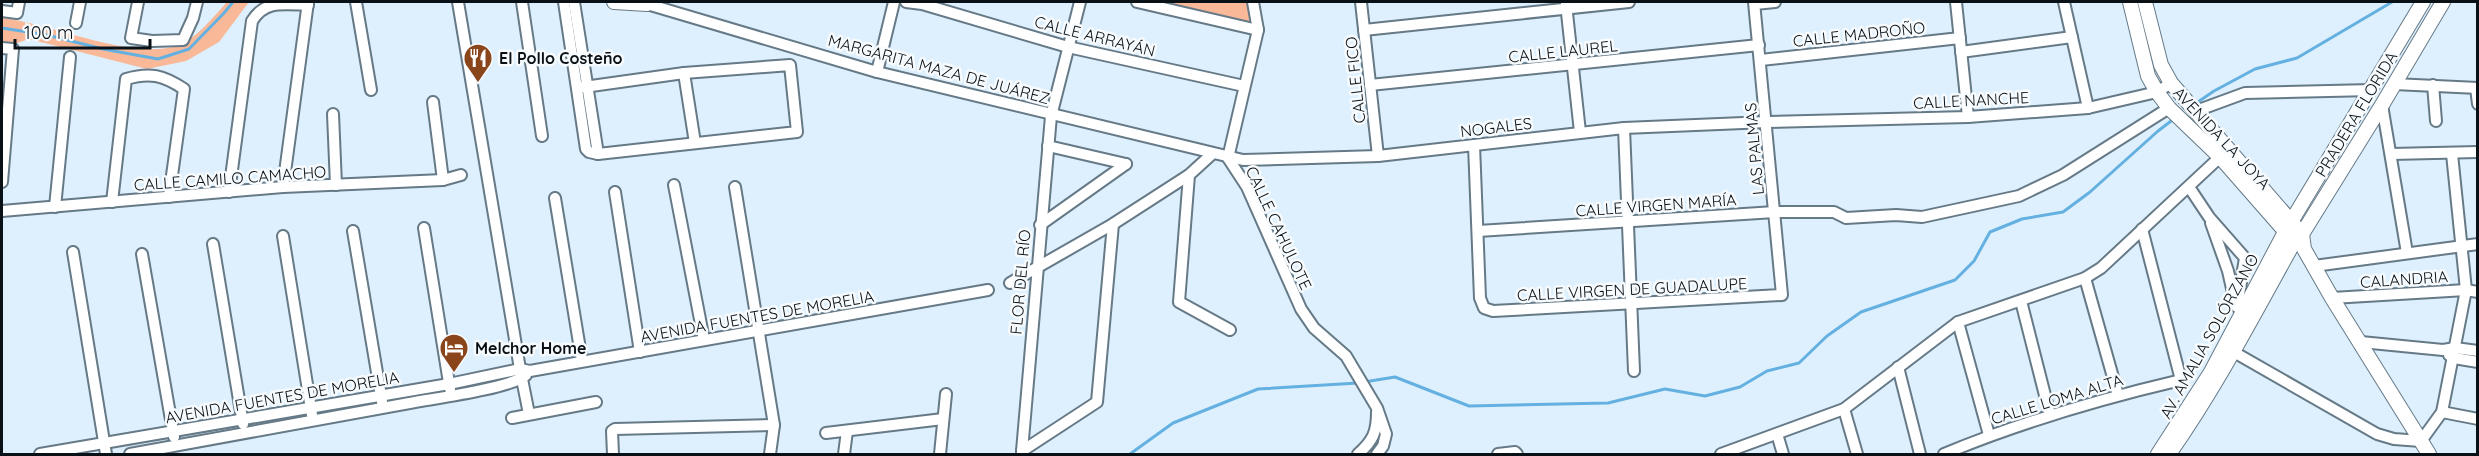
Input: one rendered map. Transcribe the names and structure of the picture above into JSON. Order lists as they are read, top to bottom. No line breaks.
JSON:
{"streets":{"main road":["PRADERA FLORIDA","AVENIDA LA JOYA","AV. AMALIA SOLÓRZANO"],"street":["CALLE MADROÑO","CALLE ARRAYÁN","CALLE LAUREL","MARGARITA MAZA DE JUÁREZ","CALLE FICO","CALLE NANCHE","NOGALES","LAS PALMAS","CALLE CAMILO CAMACHO","CALLE VIRGEN MARÍA","CALLE CAHULOTE","CALANDRIA","FLOR DEL RÍO","CALLE VIRGEN DE GUADALUPE","AVENIDA FUENTES DE MORELIA","CALLE LOMA ALTA"]},"crossings":[["CALLE MADROÑO","LAS PALMAS"],["CALLE ARRAYÁN","CALLE CAHULOTE"],["CALLE ARRAYÁN","FLOR DEL RÍO"],["CALLE LAUREL","CALLE FICO"],["CALLE LAUREL","LAS PALMAS"],["MARGARITA MAZA DE JUÁREZ","NOGALES"],["MARGARITA MAZA DE JUÁREZ","CALLE CAHULOTE"],["MARGARITA MAZA DE JUÁREZ","FLOR DEL RÍO"],["CALLE FICO","NOGALES"],["CALLE NANCHE","NOGALES"],["CALLE NANCHE","AVENIDA LA JOYA"],["CALLE NANCHE","LAS PALMAS"],["PRADERA FLORIDA","AVENIDA LA JOYA"],["PRADERA FLORIDA","AV. AMALIA SOLÓRZANO"],["NOGALES","LAS PALMAS"],["NOGALES","CALLE CAHULOTE"],["AVENIDA LA JOYA","CALLE VIRGEN MARÍA"],["AVENIDA LA JOYA","CALANDRIA"],["AVENIDA LA JOYA","AV. AMALIA SOLÓRZANO"],["LAS PALMAS","CALLE VIRGEN MARÍA"],["LAS PALMAS","CALLE VIRGEN DE GUADALUPE"],["CALLE VIRGEN MARÍA","CALLE VIRGEN DE GUADALUPE"]],"places":{"restaurant":["El Pollo Costeño"],"hotel":["Melchor Home"]},"scale_bar":"100 m"}
